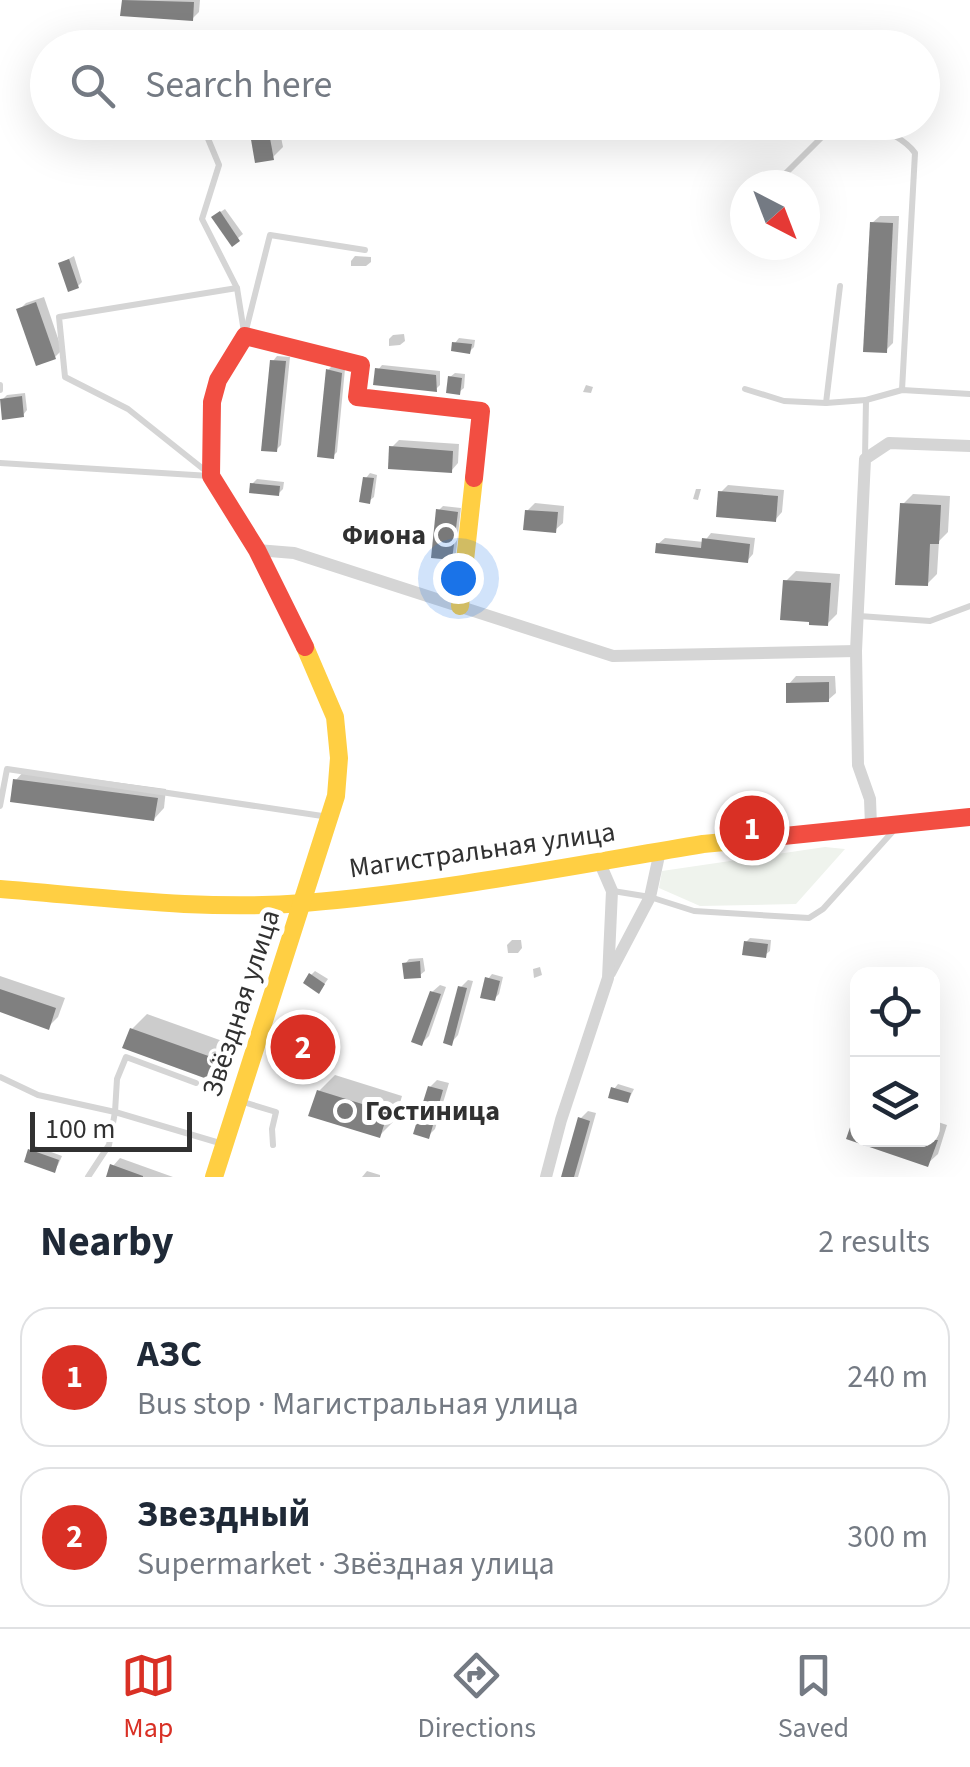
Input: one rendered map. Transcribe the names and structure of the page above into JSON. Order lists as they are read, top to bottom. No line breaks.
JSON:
{"streets":{"street":["Магистральная улица","Звёздная улица"]},"crossings":[["Магистральная улица","Звёздная улица"]],"places":["Фиона","Гостиница"],"scale_bar":"100 m","north":"bottom right","page":{"search":"Search here","pins":["1","2"],"scale":"100 m","heading":["Nearby","2 results"],"list":[{"mark":"1","name":"АЗС","note":"Bus stop · Магистральная улица","value":"240 m"},{"mark":"2","name":"Звездный","note":"Supermarket · Звёздная улица","value":"300 m"}],"nav":["Map","Directions","Saved"]}}
